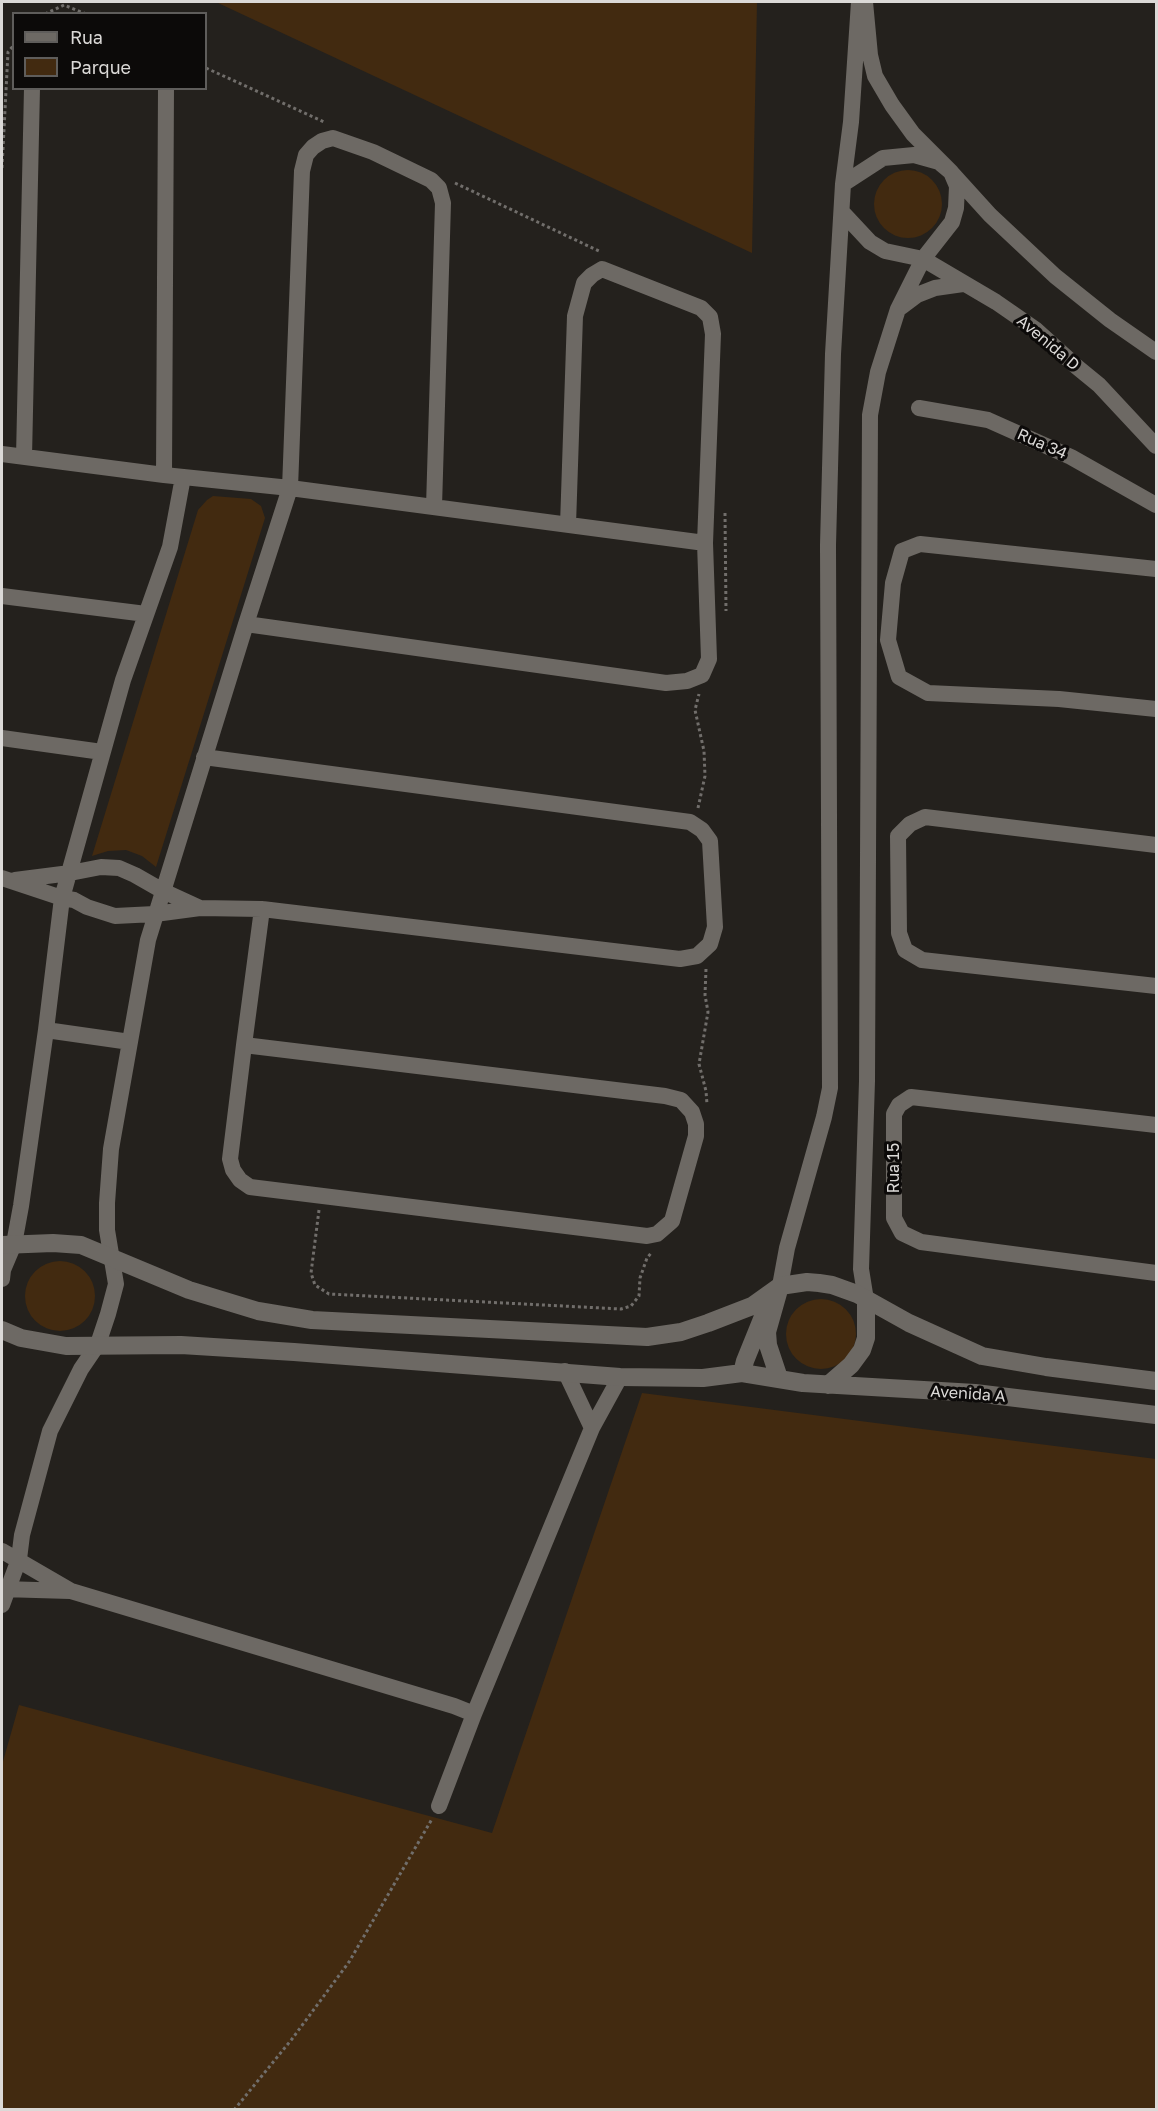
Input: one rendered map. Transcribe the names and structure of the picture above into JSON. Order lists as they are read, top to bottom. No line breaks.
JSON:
{"streets":{"main road":["Avenida A"],"street":["Avenida D","Rua 34","Rua 15"]},"legend":["Rua","Parque"]}
